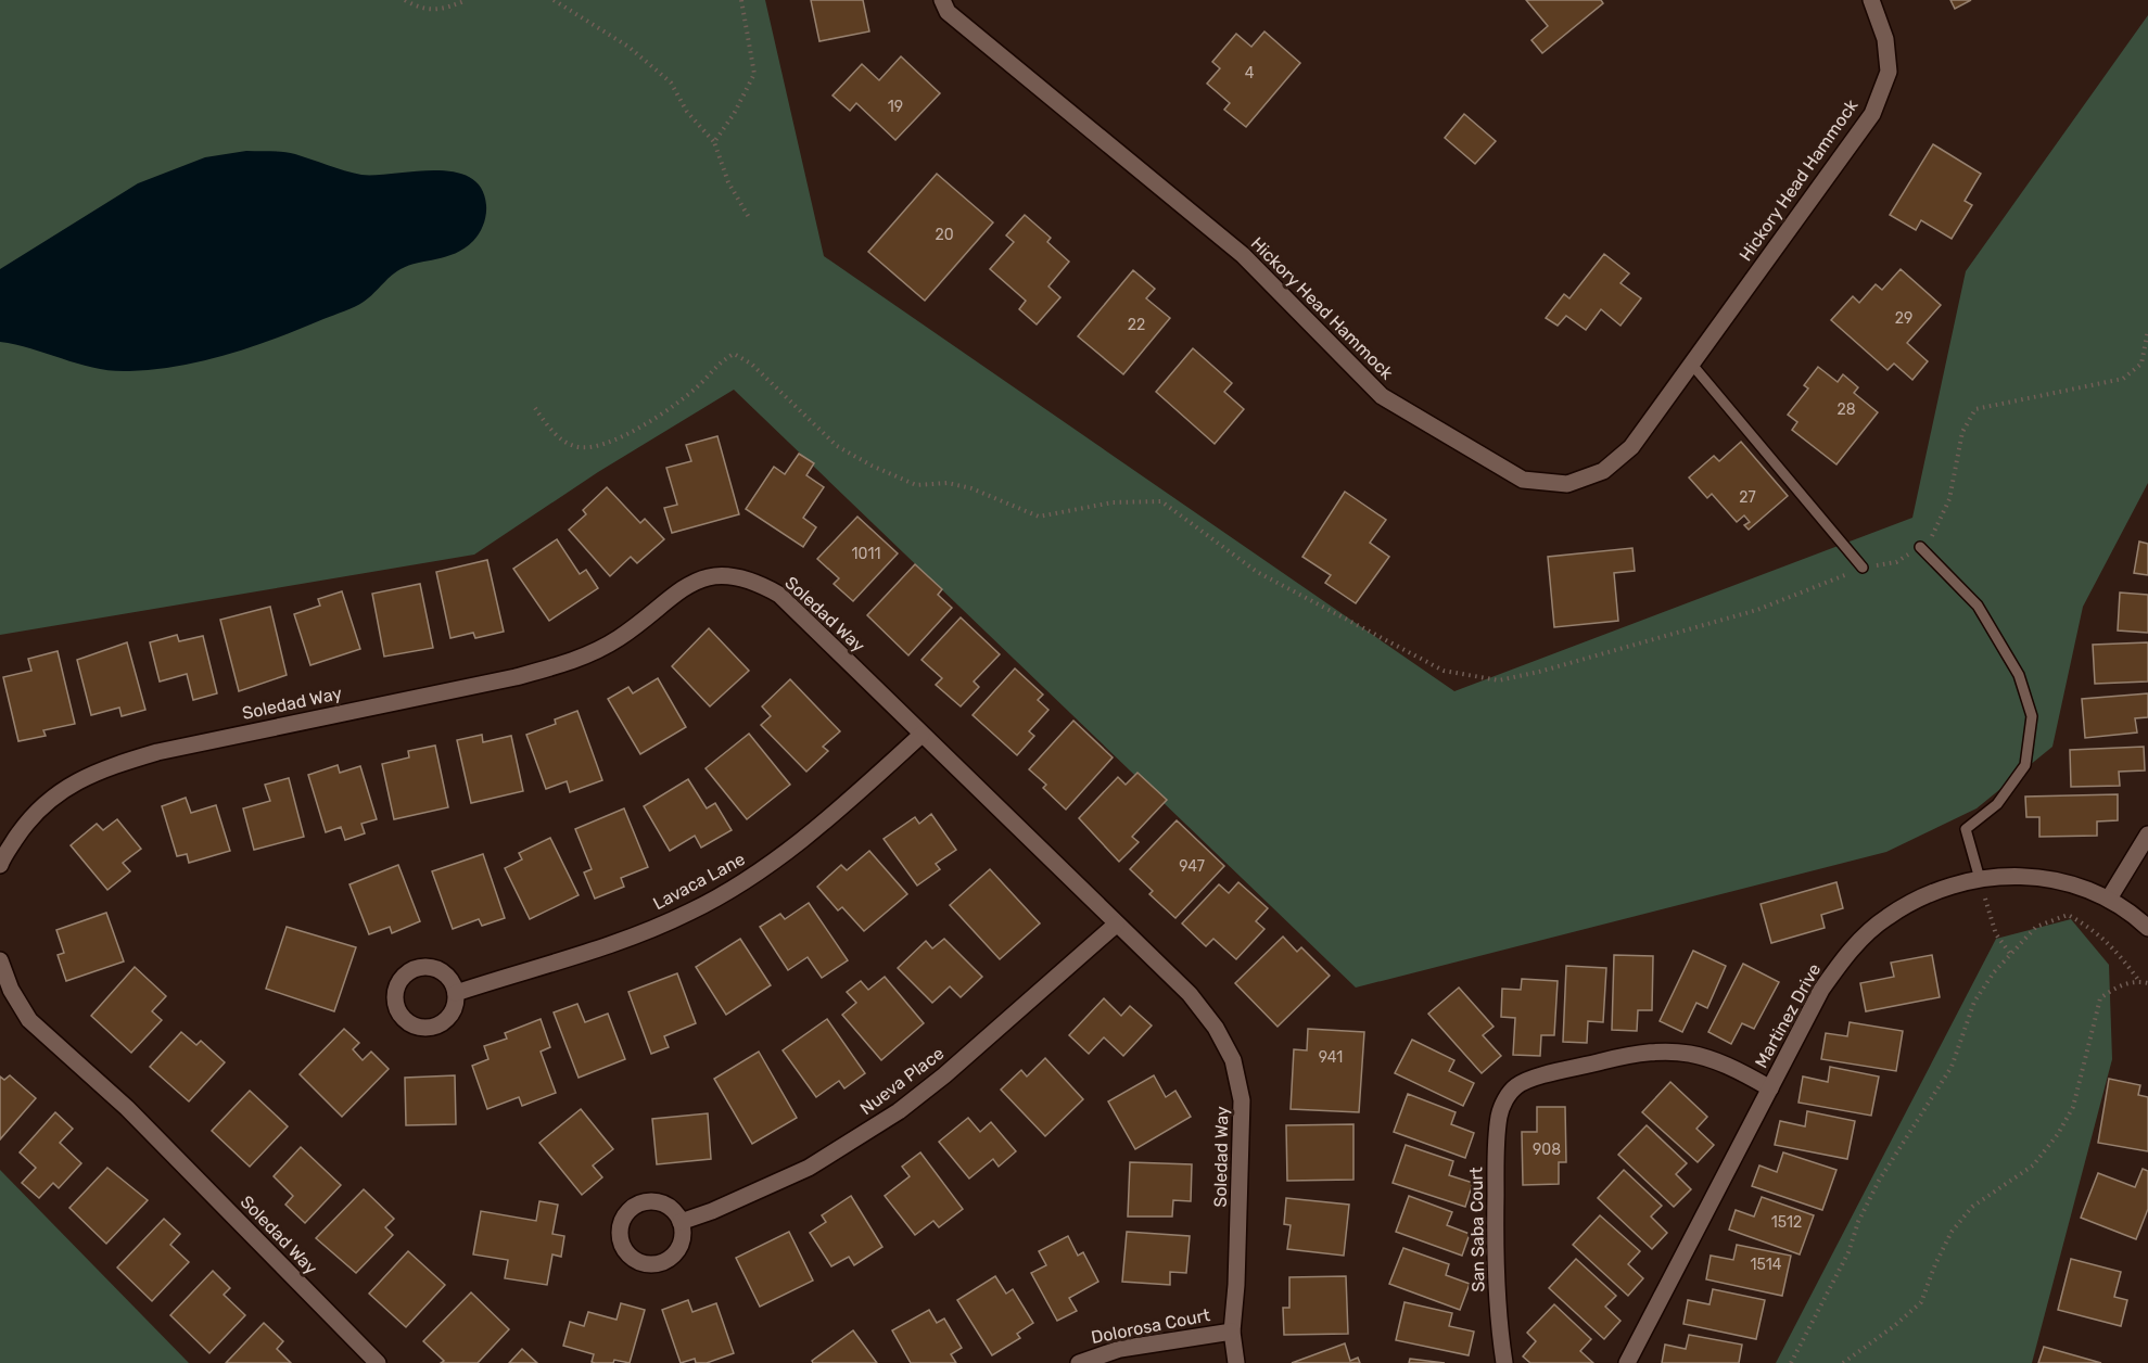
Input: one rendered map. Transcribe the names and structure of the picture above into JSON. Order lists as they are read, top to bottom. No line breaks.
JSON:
{"streets":{"street":["Hickory Head Hammock","Soledad Way","Lavaca Lane","Martinez Drive","Nueva Place","San Saba Court","Dolorosa Court"]},"crossings":[["Soledad Way","Lavaca Lane"],["Soledad Way","Nueva Place"],["Soledad Way","Dolorosa Court"],["Martinez Drive","San Saba Court"]],"house_numbers":["4","19","20","29","22","28","27","1011","947","941","908","1512","1514"]}
